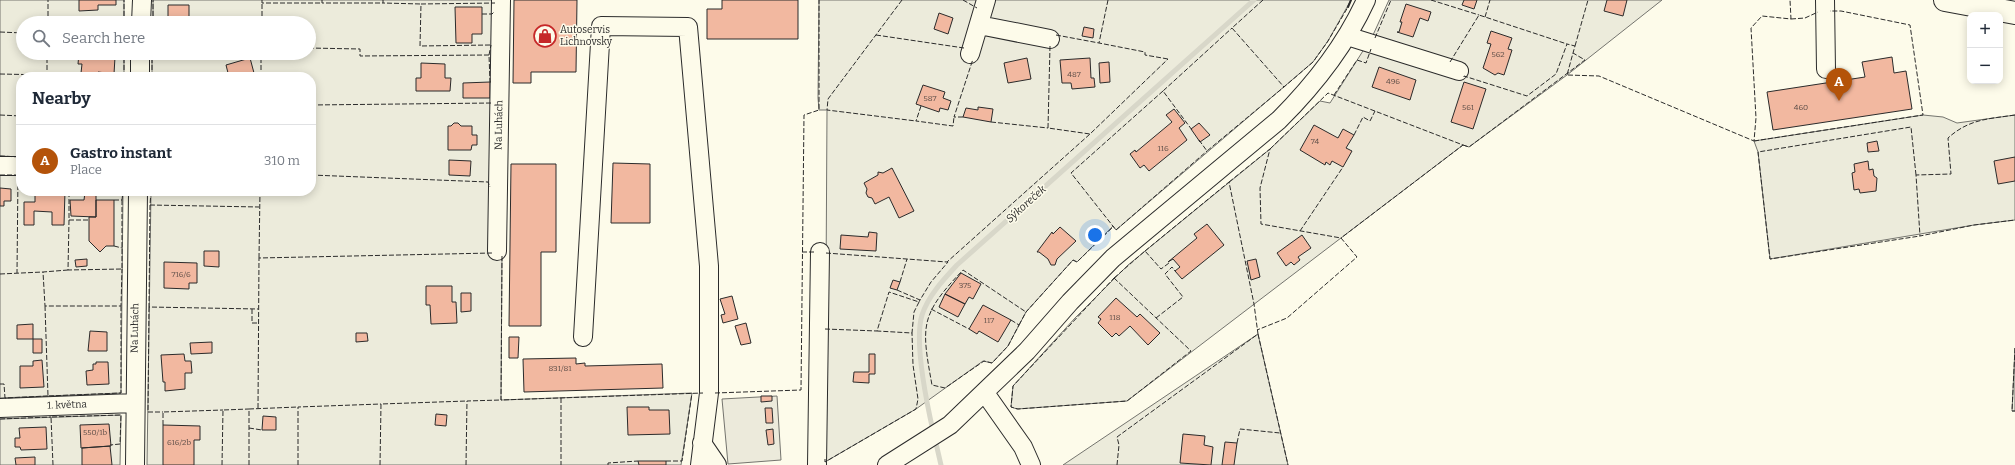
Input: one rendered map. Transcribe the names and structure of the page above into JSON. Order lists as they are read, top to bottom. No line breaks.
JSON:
{"streets":{"street":["Na Luhách","1. května"]},"crossings":[["Na Luhách","1. května"]],"water":["Sýkoreček"],"places":{"shop":["Autoservis Lichnovsky"]},"house_numbers":["562","487","496","587","561","460","74","116","716/6","375","118","117","831/81","550/1b","616/2b"],"page":{"map_buttons":["+","−"],"search":"Search here","pins":"A","heading":"Nearby","list":[{"mark":"A","name":"Gastro instant","note":"Place","value":"310 m"}]}}
